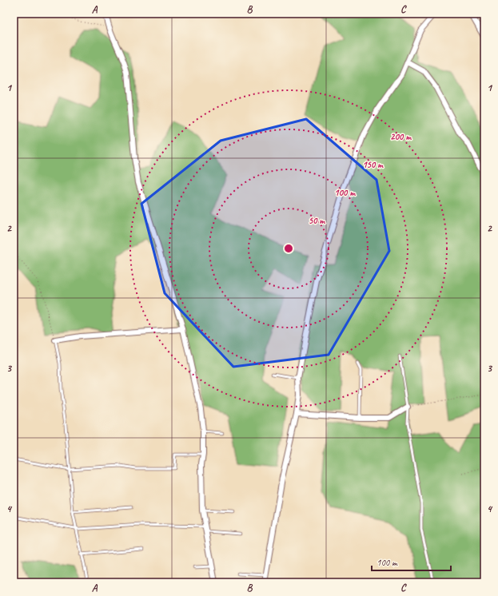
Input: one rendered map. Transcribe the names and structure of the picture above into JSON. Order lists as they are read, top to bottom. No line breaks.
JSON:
{"scale_bar":"100 m","grid":{"columns":["A","B","C"],"rows":["1","2","3","4"]},"rings":["200 m","150 m","100 m","50 m"]}
